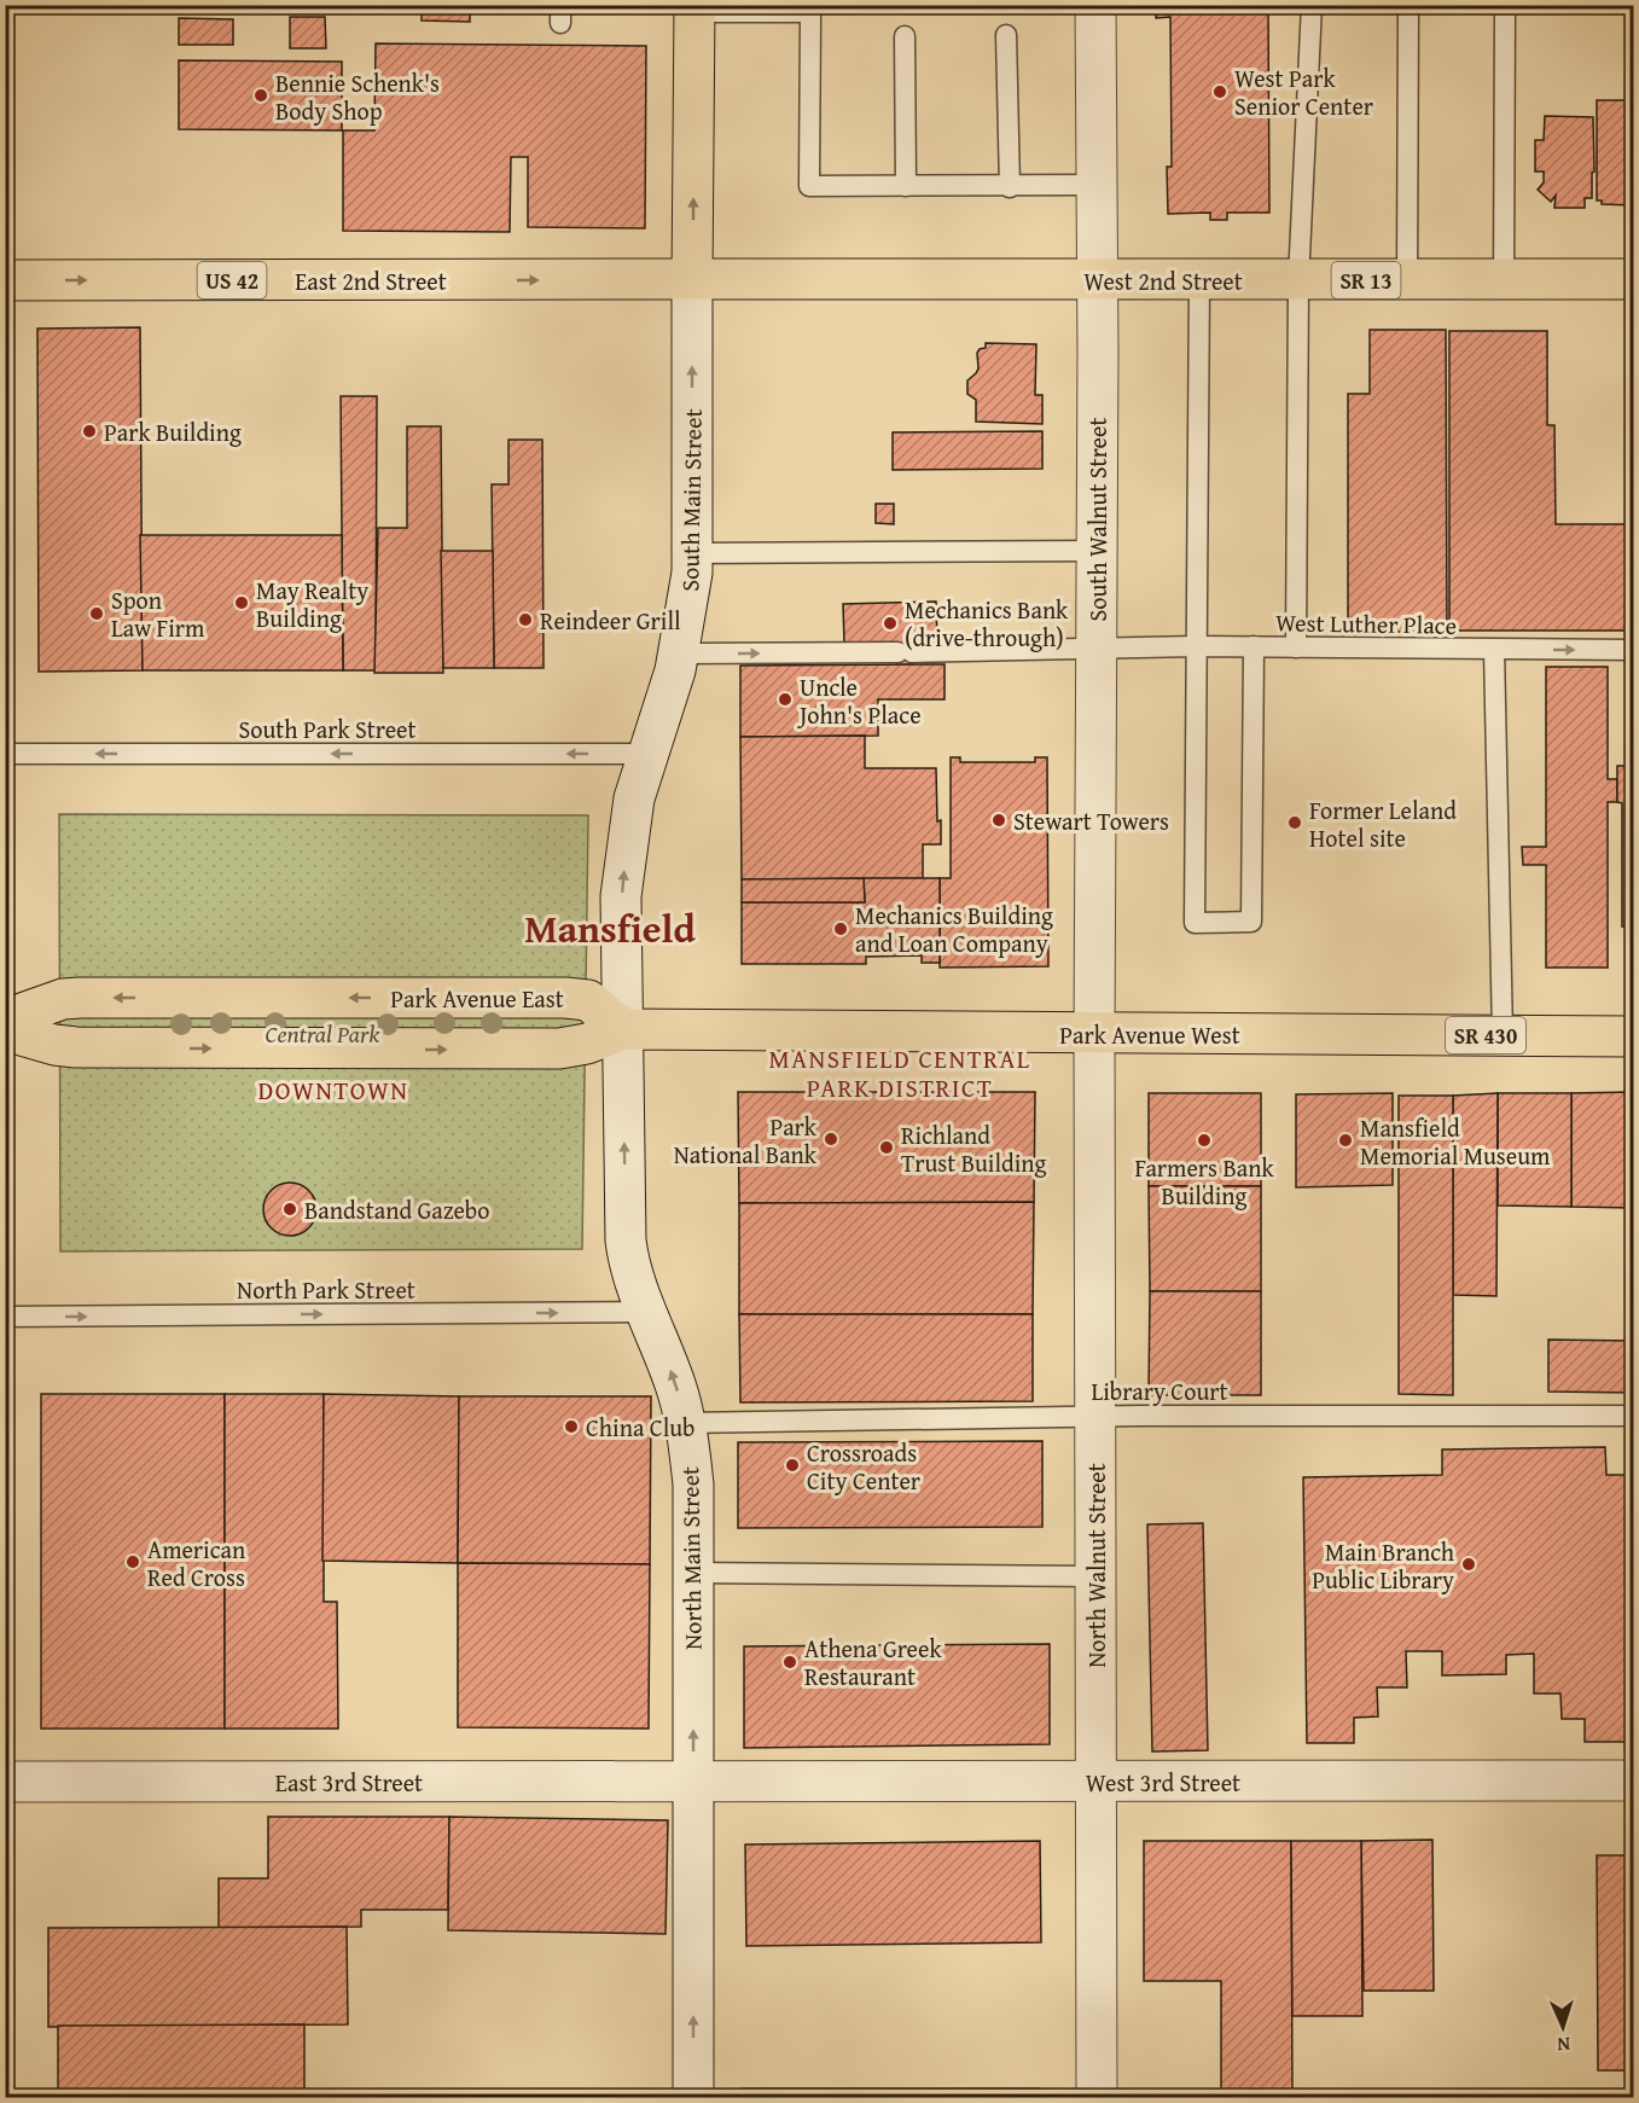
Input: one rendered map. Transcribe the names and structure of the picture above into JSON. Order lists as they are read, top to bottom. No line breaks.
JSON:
{"streets":{"main road":["US 42","East 2nd Street","West 2nd Street","SR 13","South Main Street","Park Avenue East","Park Avenue West","SR 430"],"street":["South Walnut Street","North Main Street","North Walnut Street","East 3rd Street","West 3rd Street"],"lane":["West Luther Place","South Park Street","North Park Street","Library Court"]},"crossings":[["East 2nd Street","West 2nd Street"],["East 2nd Street","South Main Street"],["West 2nd Street","South Main Street"],["West 2nd Street","South Walnut Street"],["South Main Street","West Luther Place"],["South Main Street","South Park Street"],["South Main Street","Park Avenue East"],["South Main Street","Park Avenue West"],["South Main Street","SR 430"],["South Main Street","North Main Street"],["South Walnut Street","West Luther Place"],["South Walnut Street","Park Avenue West"],["South Walnut Street","North Walnut Street"],["Park Avenue East","Park Avenue West"],["Park Avenue East","SR 430"],["Park Avenue East","North Main Street"],["Park Avenue West","SR 430"],["Park Avenue West","North Main Street"],["Park Avenue West","North Walnut Street"],["SR 430","North Main Street"],["North Park Street","North Main Street"],["Library Court","North Main Street"],["Library Court","North Walnut Street"],["North Main Street","East 3rd Street"],["North Main Street","West 3rd Street"],["North Walnut Street","West 3rd Street"],["East 3rd Street","West 3rd Street"]],"one_way":["East 2nd Street","South Main Street","South Park Street","North Park Street","North Main Street"],"districts":["Mansfield","MANSFIELD CENTRAL PARK DISTRICT","DOWNTOWN"],"parks":["Central Park"],"places":["West Park Senior Center","Bennie Schenk's Body Shop","Park Building","May Realty Building","Spon Law Firm","Reindeer Grill","Mechanics Bank (drive-through)","Uncle John's Place","Stewart Towers","Former Leland Hotel site","Mechanics Building and Loan Company","Park National Bank","Farmers Bank Building","Mansfield Memorial Museum","Richland Trust Building","Bandstand Gazebo","China Club","Crossroads City Center","American Red Cross","Main Branch Public Library","Athena Greek Restaurant"],"north":"bottom"}
